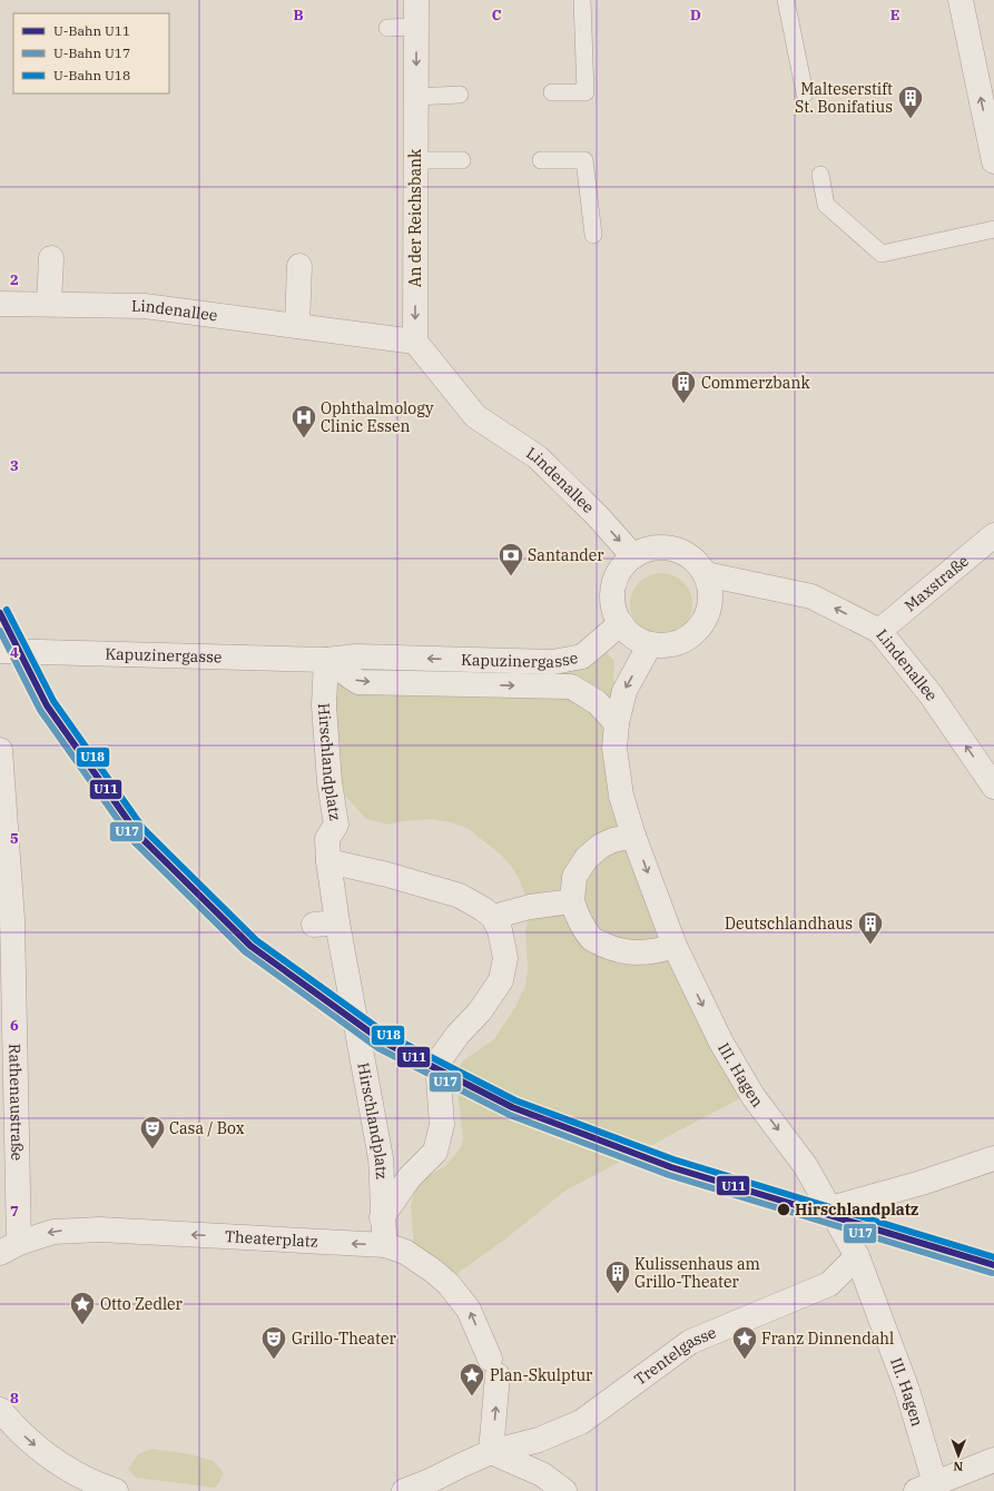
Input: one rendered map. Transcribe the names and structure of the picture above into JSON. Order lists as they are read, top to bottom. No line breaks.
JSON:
{"streets":{"street":["An der Reichsbank","Lindenallee","Maxstraße","Kapuzinergasse","Hirschlandplatz","III. Hagen","Rathenaustraße","Theaterplatz","Trentelgasse"]},"crossings":[["An der Reichsbank","Lindenallee"],["Lindenallee","Maxstraße"],["Lindenallee","Kapuzinergasse"],["Lindenallee","III. Hagen"],["Kapuzinergasse","Hirschlandplatz"],["Kapuzinergasse","III. Hagen"],["Hirschlandplatz","Theaterplatz"],["III. Hagen","Trentelgasse"],["Rathenaustraße","Theaterplatz"],["Theaterplatz","Trentelgasse"]],"one_way":["An der Reichsbank","III. Hagen","Theaterplatz"],"places":{"building":["Malteserstift St. Bonifatius","Commerzbank","Deutschlandhaus","Kulissenhaus am Grillo-Theater"],"hospital":["Ophthalmology Clinic Essen"],"bank":["Santander"],"theatre":["Casa / Box","Grillo-Theater"],"other":["Hirschlandplatz"],"place":["Otto Zedler","Franz Dinnendahl","Plan-Skulptur"]},"lines":["metro line U18","metro line U11","metro line U17"],"legend":["U-Bahn U11","U-Bahn U17","U-Bahn U18"],"north":"bottom","grid":{"columns":["B","C","D","E"],"rows":["2","3","4","5","6","7","8"]}}
